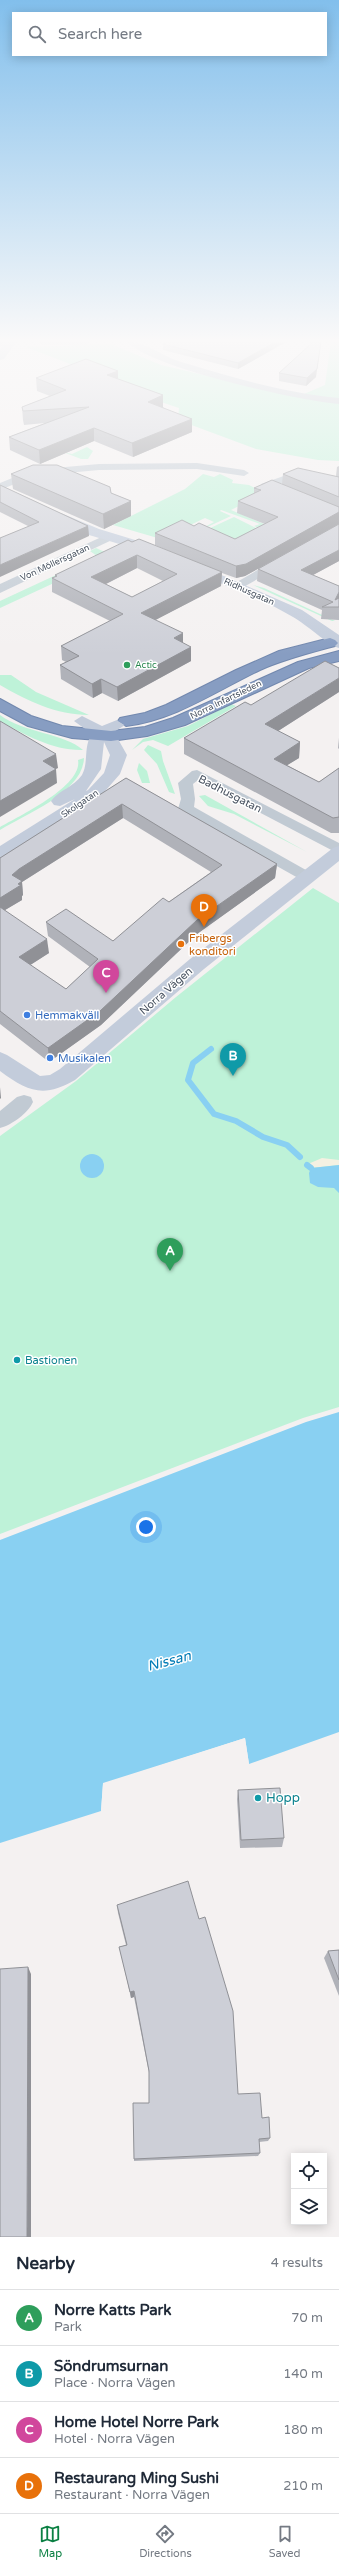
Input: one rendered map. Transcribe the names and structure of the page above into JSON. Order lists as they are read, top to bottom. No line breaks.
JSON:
{"streets":{"highway":["Norra Infartsleden"],"street":["Von Möllersgatan","Ridhusgatan","Badhusgatan","Skolgatan","Norra Vägen"]},"crossings":[["Von Möllersgatan","Ridhusgatan"],["Ridhusgatan","Norra Infartsleden"],["Norra Infartsleden","Skolgatan"],["Badhusgatan","Norra Vägen"]],"water":["Nissan"],"places":["Actic","Fribergs konditori","Hemmakväll","Musikalen","Bastionen","Hopp"],"page":{"search":"Search here","pins":["D","C","B","A"],"heading":["Nearby","4 results"],"list":[{"mark":"A","name":"Norre Katts Park","note":"Park","value":"70 m"},{"mark":"B","name":"Söndrumsurnan","note":"Place · Norra Vägen","value":"140 m"},{"mark":"C","name":"Home Hotel Norre Park","note":"Hotel · Norra Vägen","value":"180 m"},{"mark":"D","name":"Restaurang Ming Sushi","note":"Restaurant · Norra Vägen","value":"210 m"}],"nav":["Map","Directions","Saved"]}}
